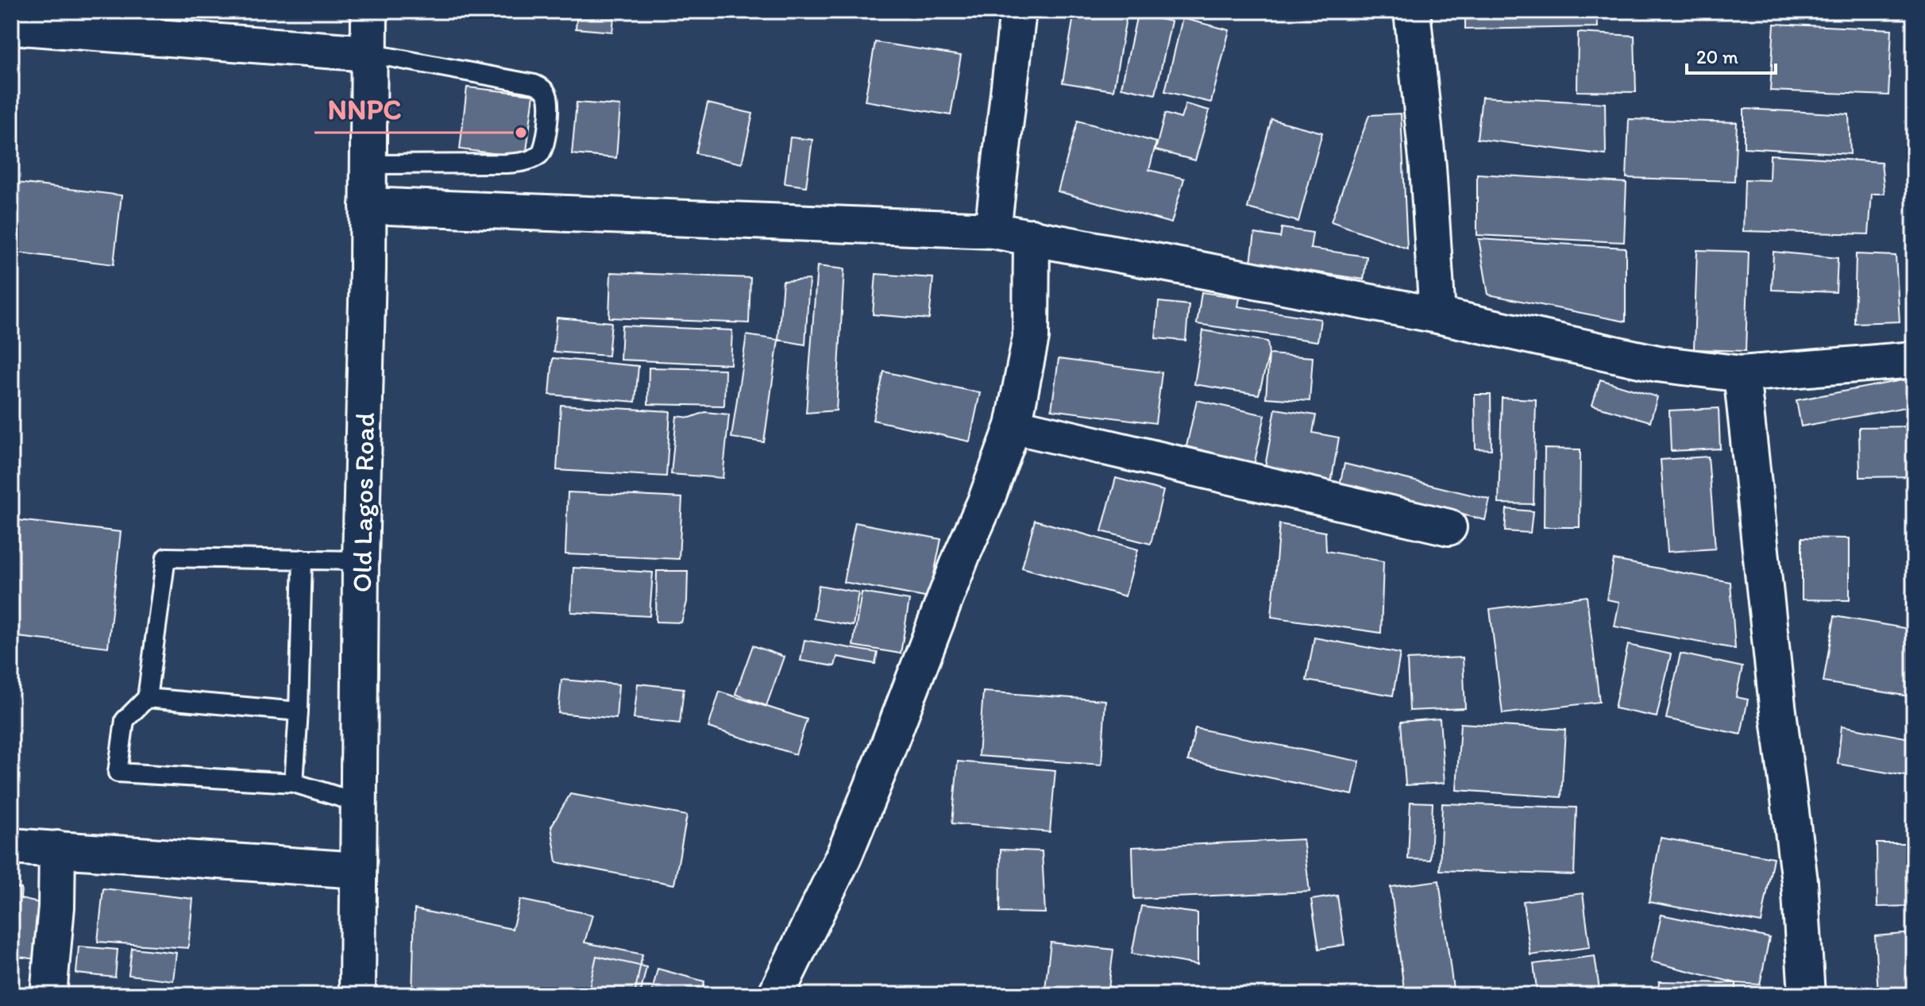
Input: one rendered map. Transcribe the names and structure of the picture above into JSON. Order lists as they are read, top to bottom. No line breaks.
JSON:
{"streets":{"street":["Old Lagos Road"]},"places":["NNPC"],"scale_bar":"20 m"}
